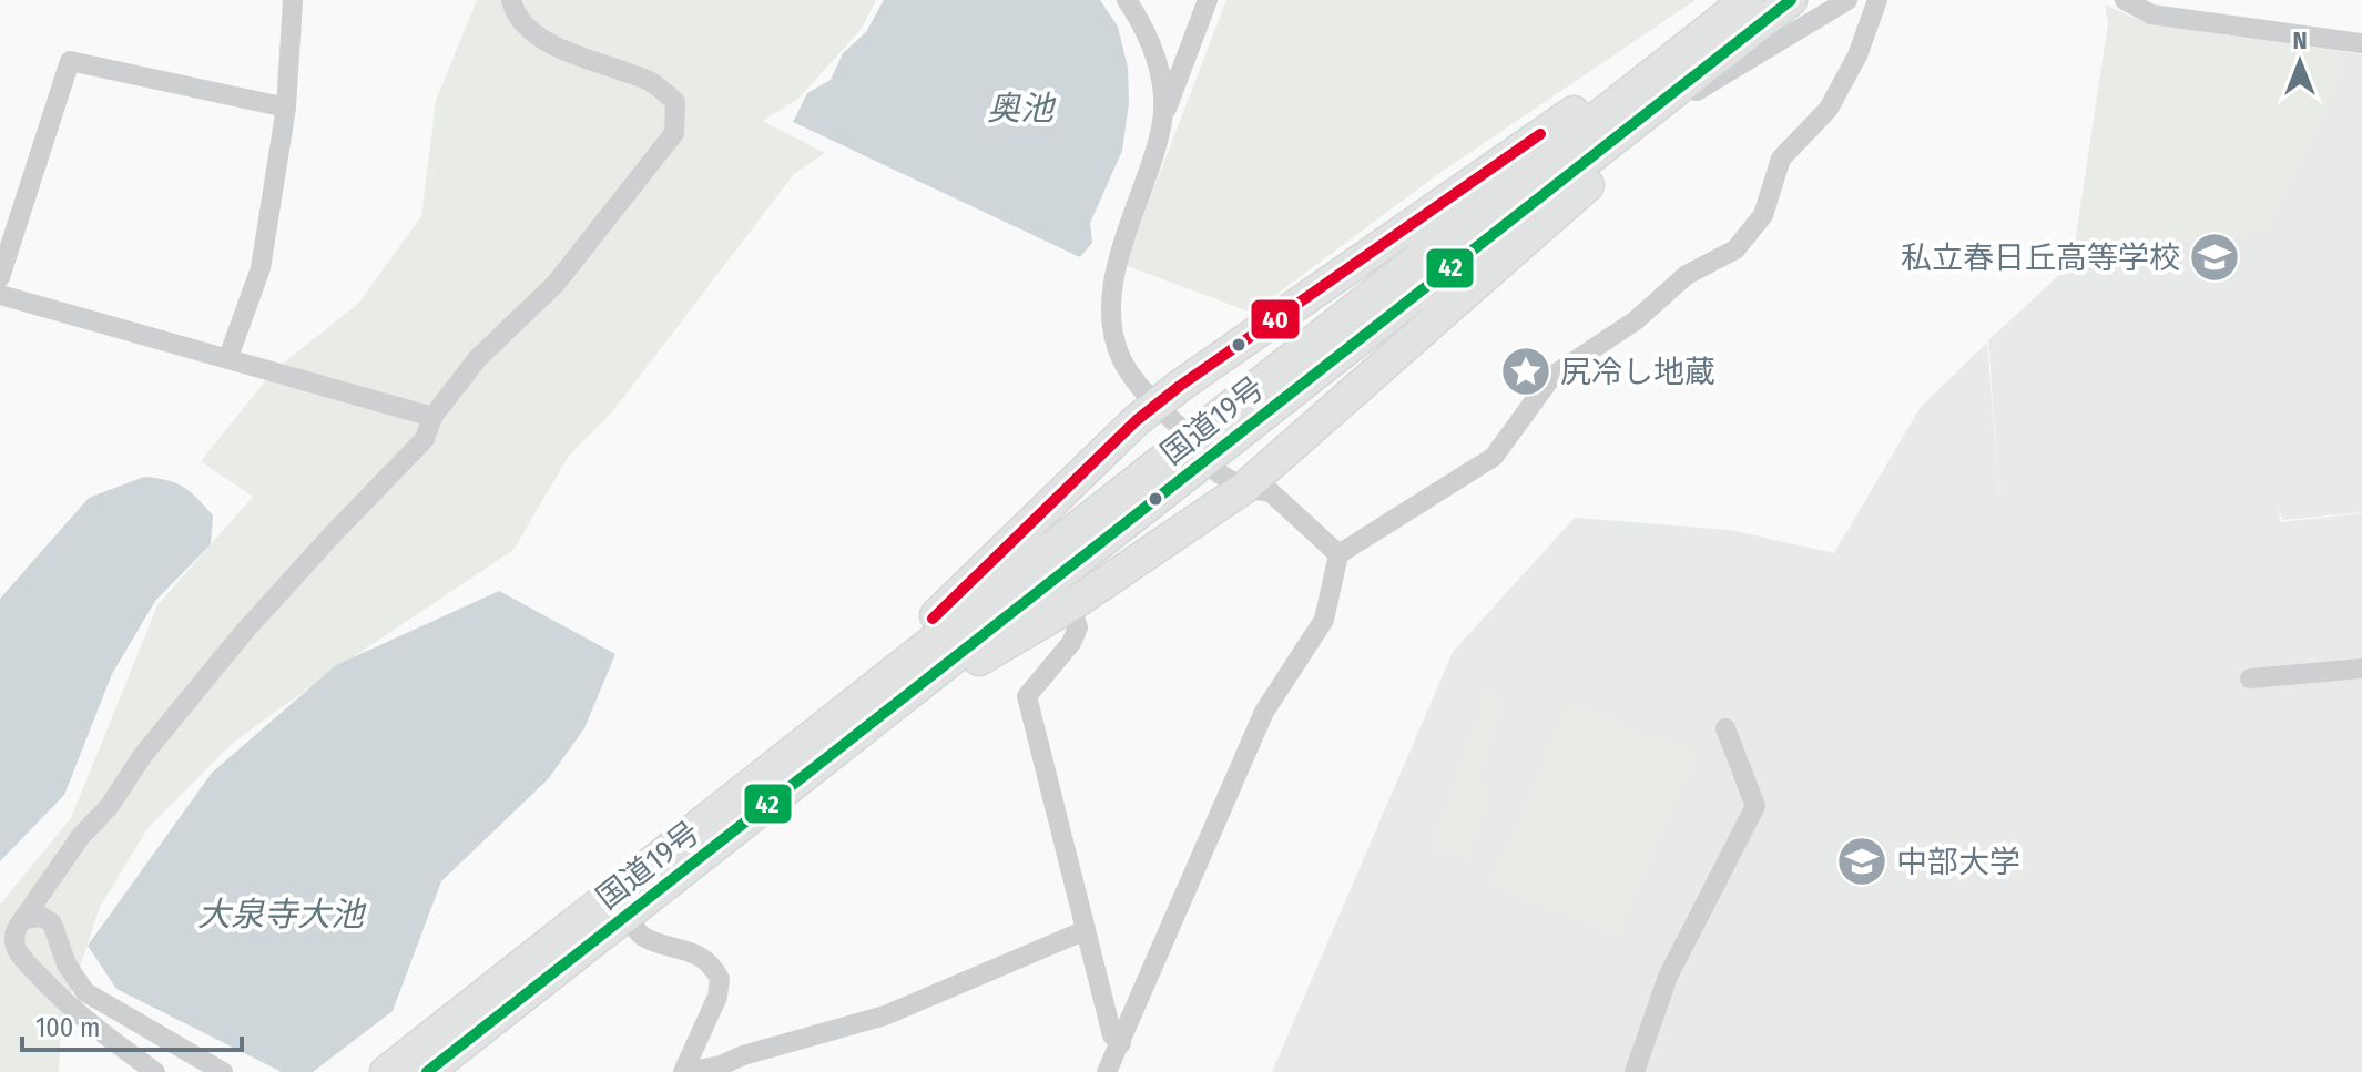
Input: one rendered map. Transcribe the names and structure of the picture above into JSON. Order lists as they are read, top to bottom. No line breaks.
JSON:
{"streets":{"highway":["国道19号"]},"water":["奥池","大泉寺大池"],"places":{"school or university":["私立春日丘高等学校","中部大学"],"place":["尻冷し地蔵"]},"lines":["transit line 42","transit line 40"],"scale_bar":"100 m","north":"top"}
